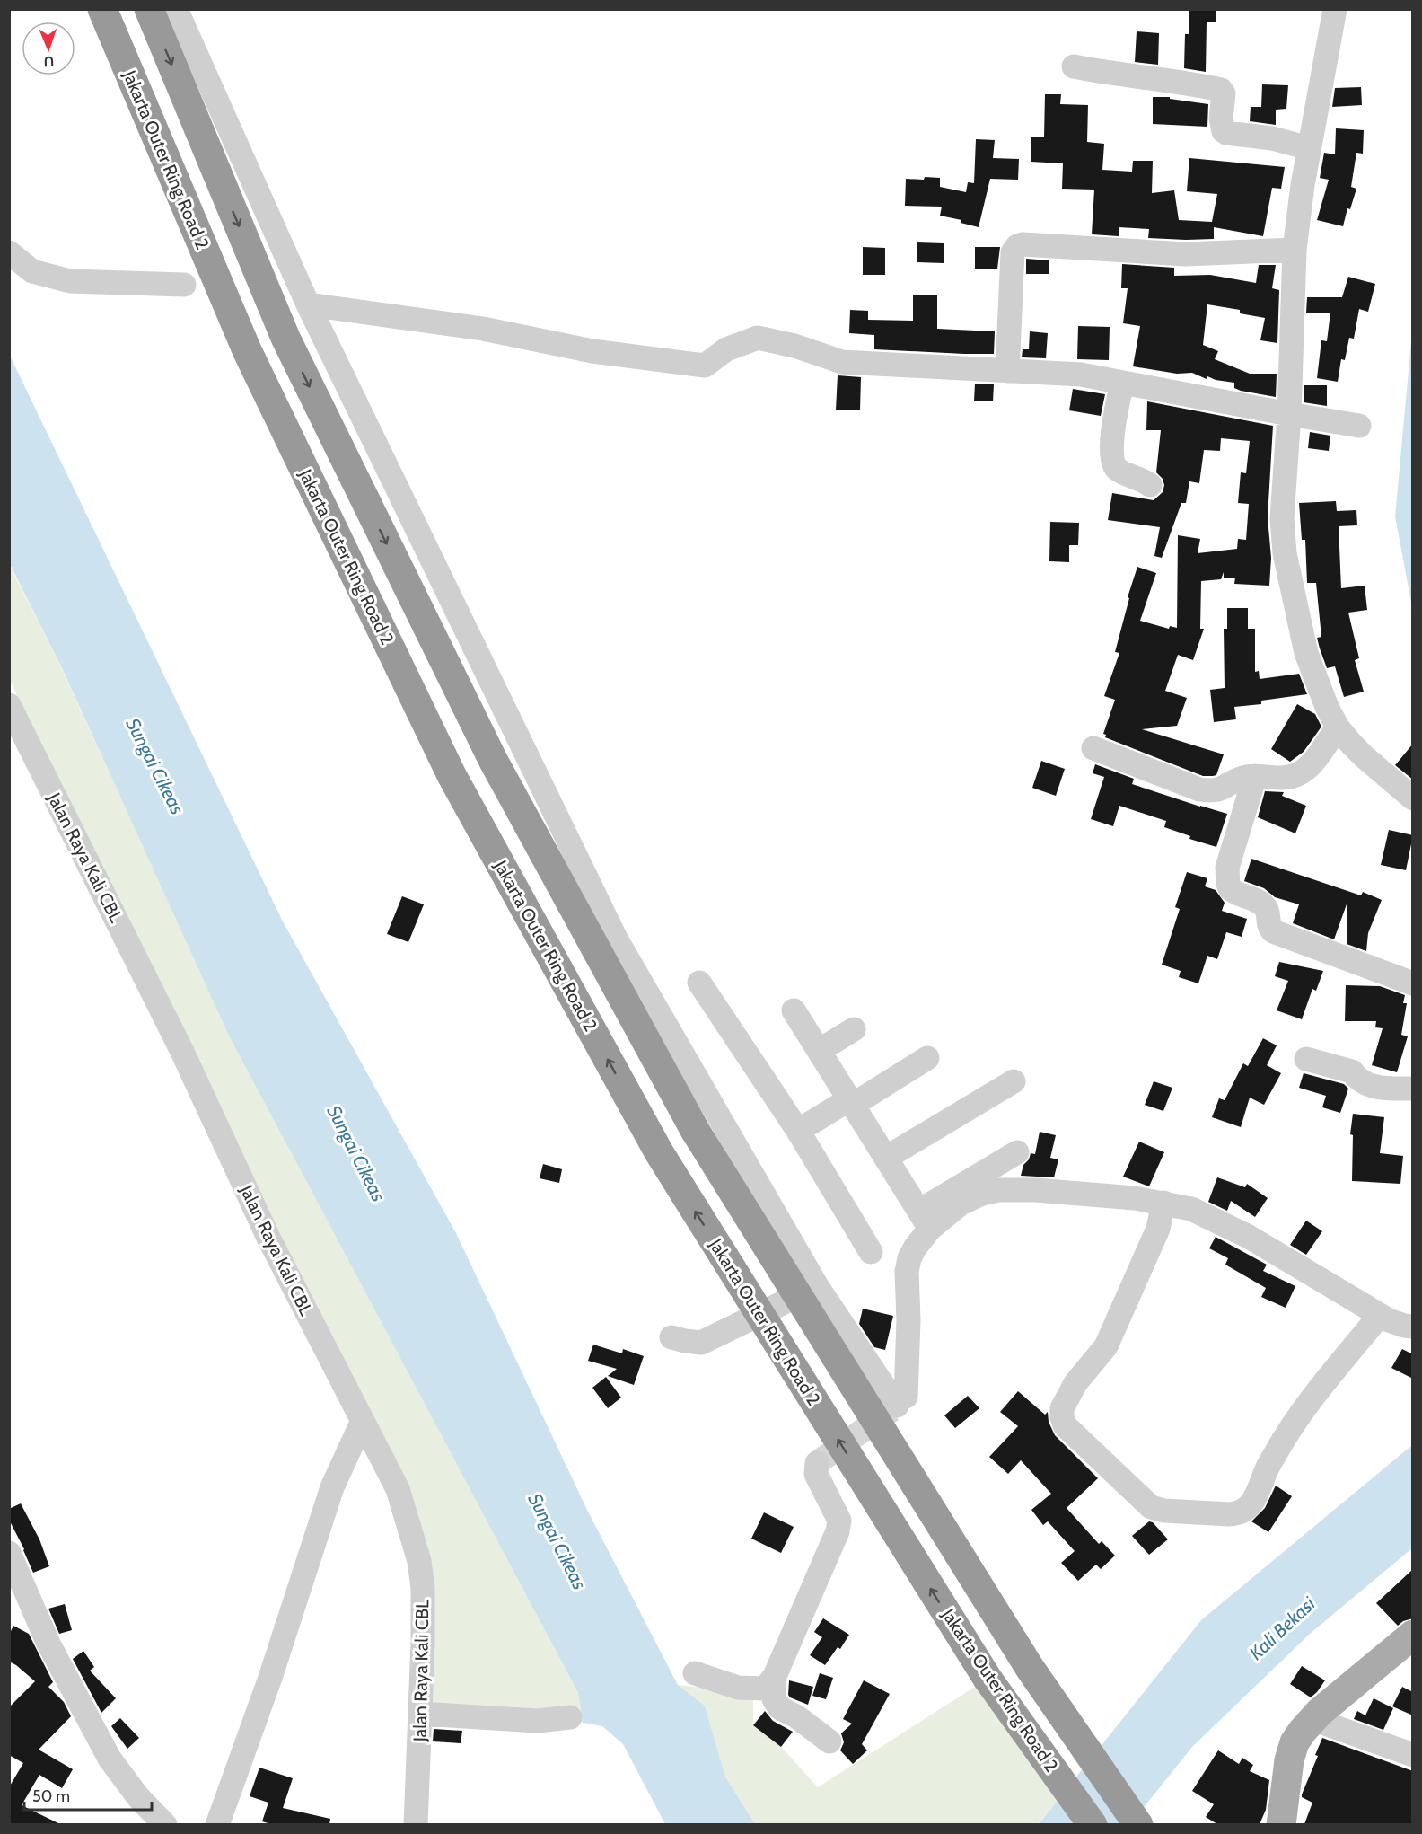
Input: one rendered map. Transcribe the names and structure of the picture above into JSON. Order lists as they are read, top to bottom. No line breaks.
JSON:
{"streets":{"highway":["Jakarta Outer Ring Road 2"],"street":["Jalan Raya Kali CBL"]},"water":["Sungai Cikeas","Kali Bekasi"],"scale_bar":"50 m","north":"bottom"}
